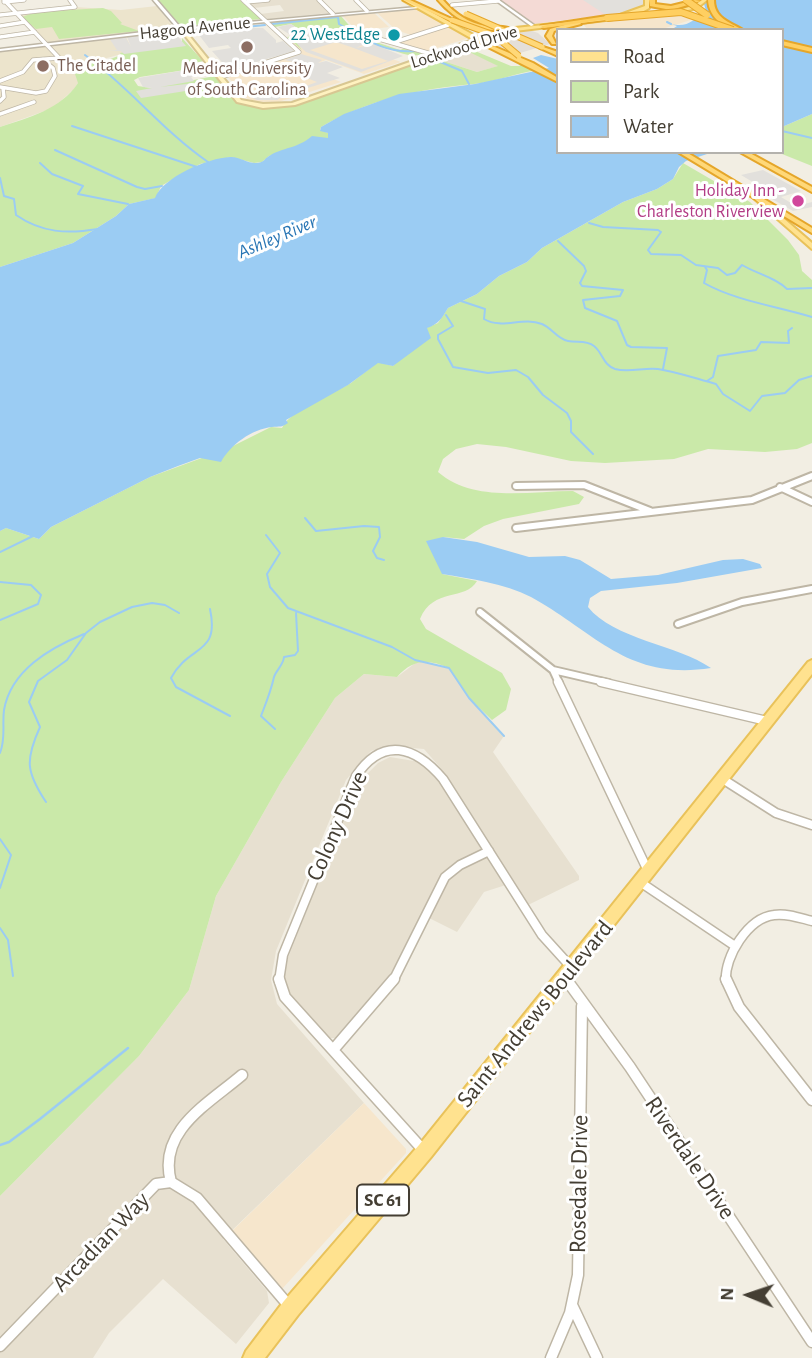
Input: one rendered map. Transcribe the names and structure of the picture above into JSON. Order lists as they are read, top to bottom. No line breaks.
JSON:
{"streets":{"main road":["Lockwood Drive","Saint Andrews Boulevard","SC 61"],"street":["Hagood Avenue","Colony Drive","Riverdale Drive","Rosedale Drive","Arcadian Way"]},"crossings":[["Colony Drive","Saint Andrews Boulevard"],["Colony Drive","Riverdale Drive"],["Saint Andrews Boulevard","Riverdale Drive"],["Saint Andrews Boulevard","Arcadian Way"],["Riverdale Drive","Rosedale Drive"]],"water":["Ashley River"],"places":["22 WestEdge","Medical University of South Carolina","The Citadel","Holiday Inn - Charleston Riverview"],"legend":["Road","Park","Water"],"north":"left"}
